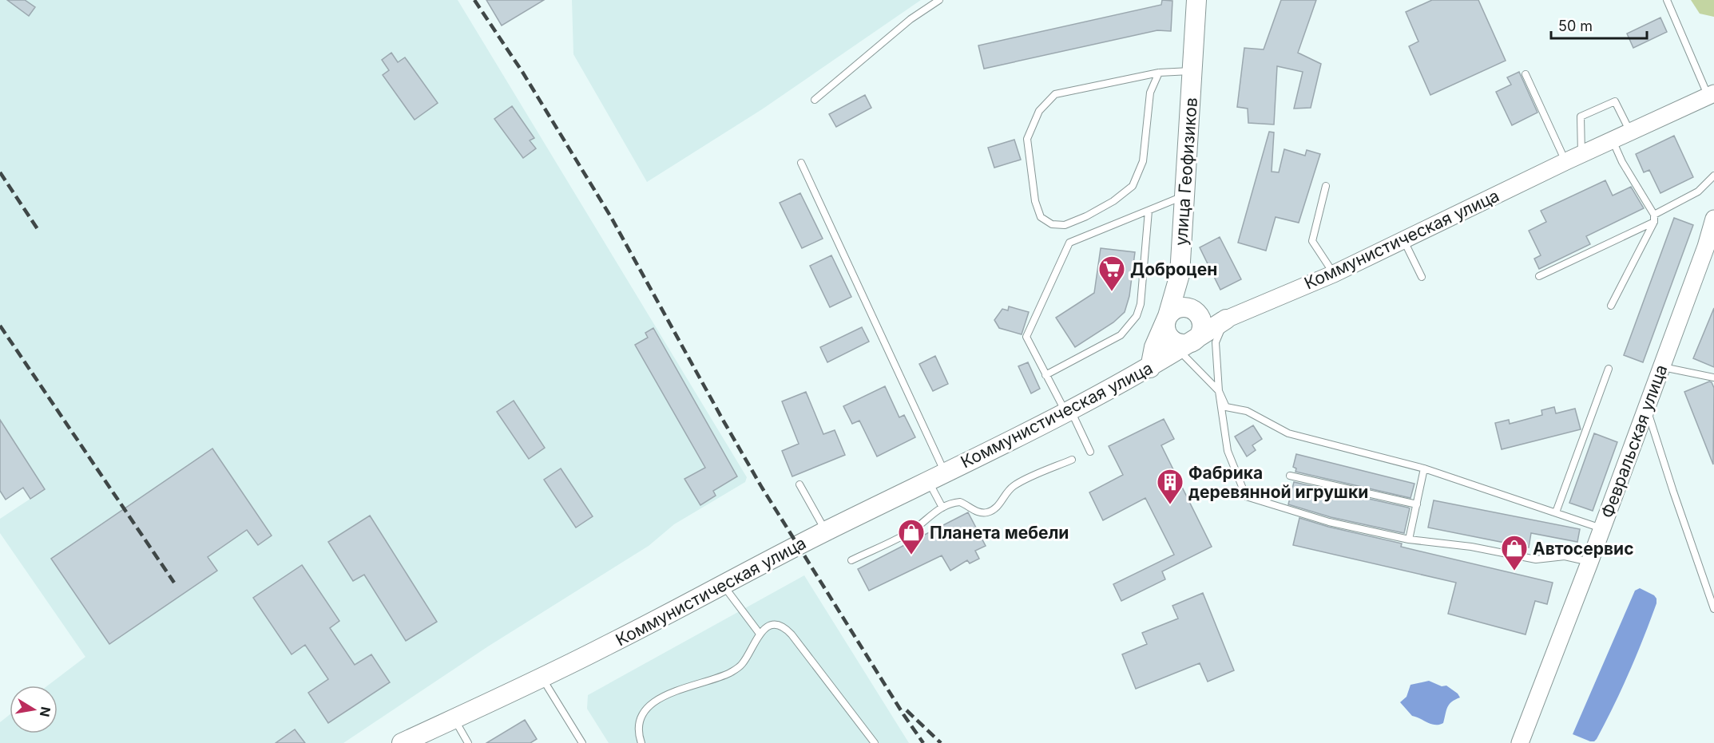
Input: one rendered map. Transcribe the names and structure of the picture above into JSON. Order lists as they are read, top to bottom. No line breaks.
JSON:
{"streets":{"main road":["улица Геофизиков","Коммунистическая улица"],"street":["Февральская улица"]},"crossings":[["улица Геофизиков","Коммунистическая улица"]],"places":{"supermarket":["Доброцен"],"building":["Фабрика деревянной игрушки"],"shop":["Планета мебели","Автосервис"]},"scale_bar":"50 m","north":"right"}
